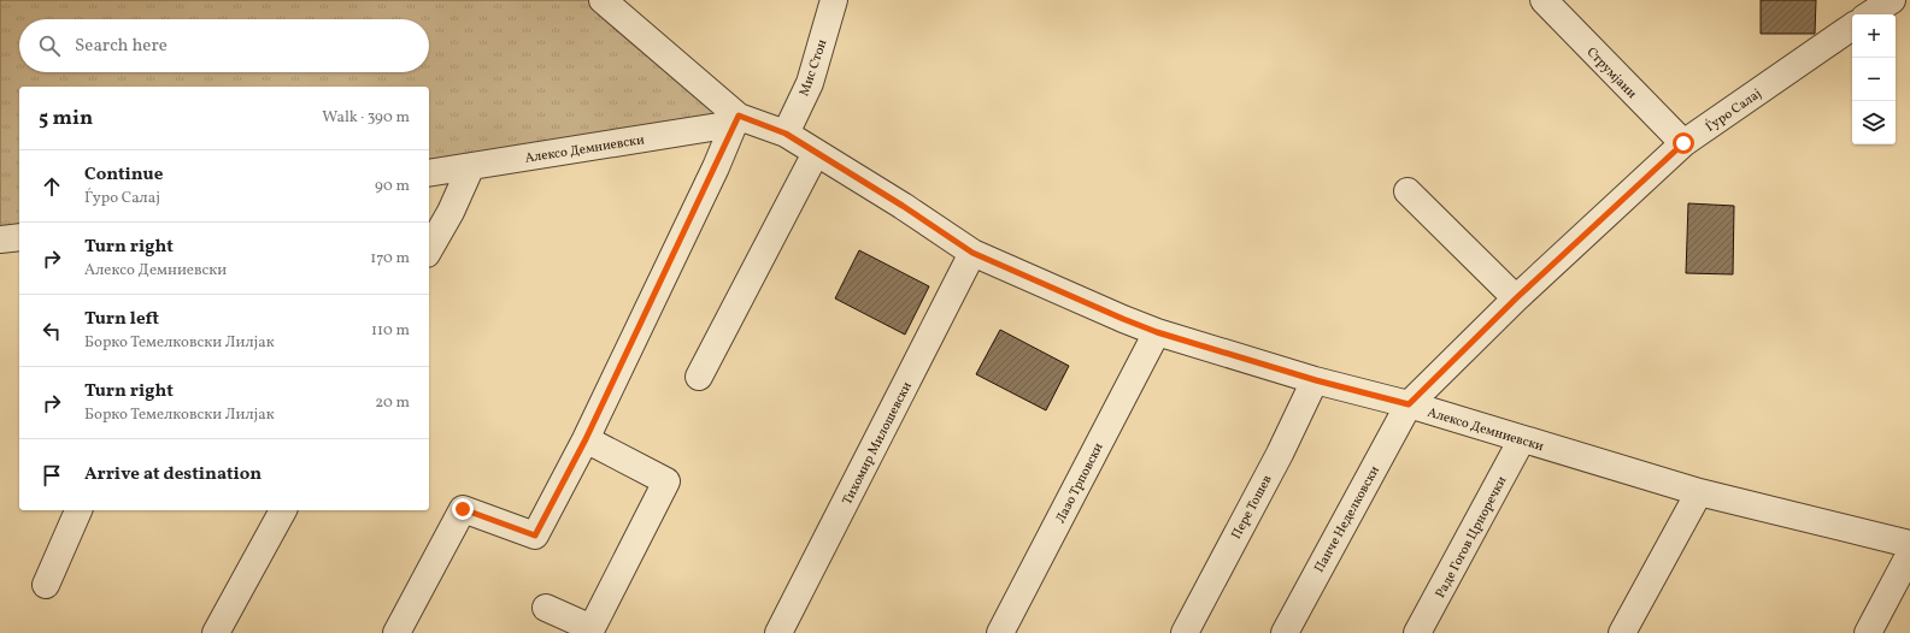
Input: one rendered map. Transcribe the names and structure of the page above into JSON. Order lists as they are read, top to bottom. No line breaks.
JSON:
{"streets":{"street":["Мис Стон","Струмјани","Ѓуро Салај","Алексо Демниевски","Тихомир Милошевски","Лазо Трповски","Пере Тошев","Панче Неделковски","Раде Гогов Црноречки"]},"crossings":[["Мис Стон","Алексо Демниевски"],["Струмјани","Ѓуро Салај"],["Ѓуро Салај","Алексо Демниевски"],["Ѓуро Салај","Панче Неделковски"],["Алексо Демниевски","Тихомир Милошевски"],["Алексо Демниевски","Лазо Трповски"],["Алексо Демниевски","Пере Тошев"],["Алексо Демниевски","Панче Неделковски"],["Алексо Демниевски","Раде Гогов Црноречки"]],"page":{"map_buttons":["+","−"],"search":"Search here","heading":["5 min","Walk · 390 m"],"list":[["Continue","Ѓуро Салај","90 m"],["Turn right","Алексо Демниевски","170 m"],["Turn left","Борко Темелковски Лилјак","110 m"],["Turn right","Борко Темелковски Лилјак","20 m"],"Arrive at destination"]}}
